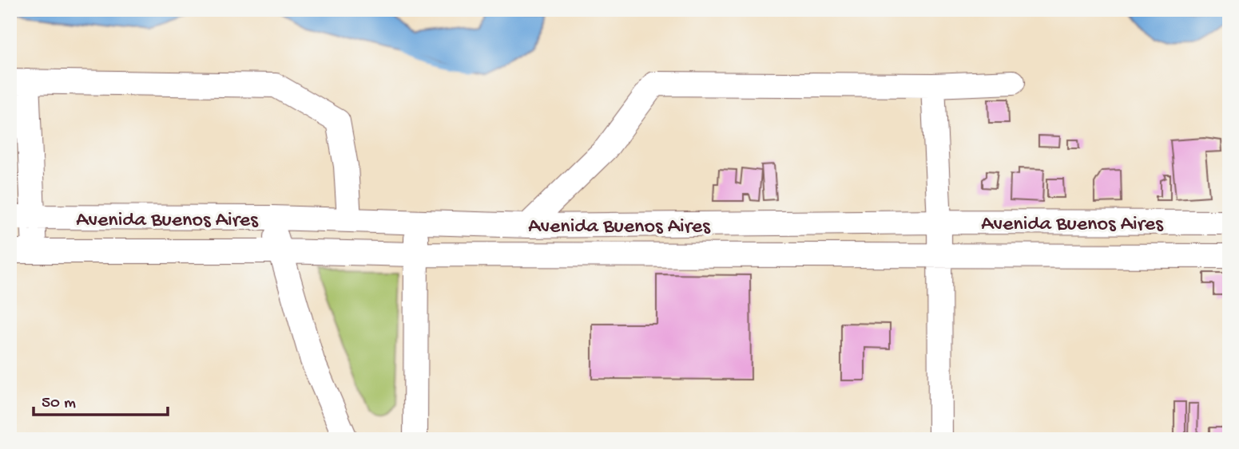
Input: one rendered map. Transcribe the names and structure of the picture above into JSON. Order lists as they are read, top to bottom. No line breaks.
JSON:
{"streets":{"street":["Avenida Buenos Aires"]},"scale_bar":"50 m"}
